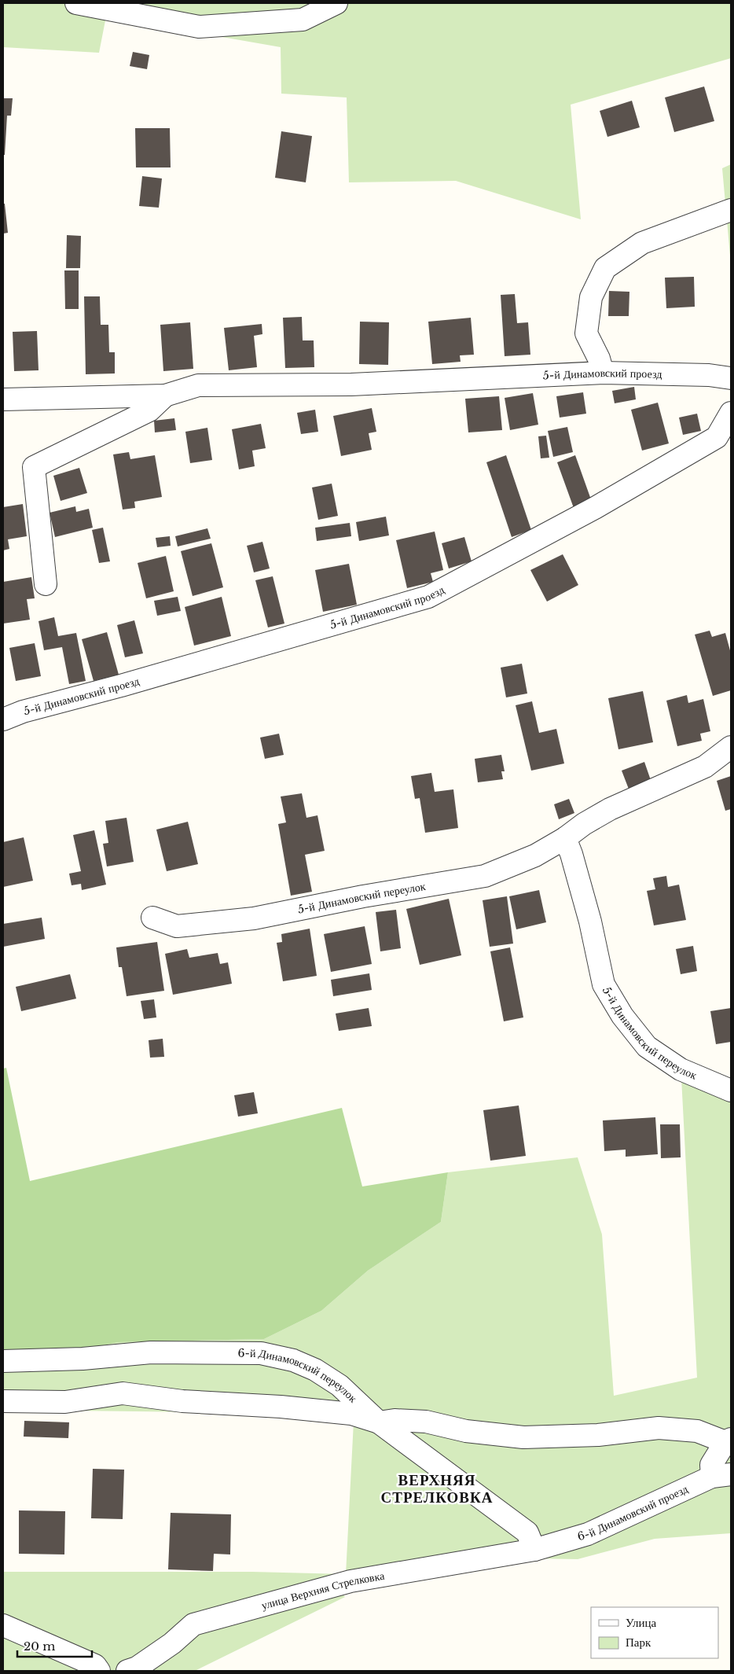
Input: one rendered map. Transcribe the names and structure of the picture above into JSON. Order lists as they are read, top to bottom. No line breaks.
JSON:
{"streets":{"street":["5-й Динамовский проезд","5-й Динамовский переулок","6-й Динамовский переулок","6-й Динамовский проезд","улица Верхняя Стрелковка"]},"crossings":[["6-й Динамовский переулок","6-й Динамовский проезд"],["6-й Динамовский переулок","улица Верхняя Стрелковка"],["6-й Динамовский проезд","улица Верхняя Стрелковка"]],"districts":["ВЕРХНЯЯ СТРЕЛКОВКА"],"legend":["Улица","Парк"],"scale_bar":"20 m"}
